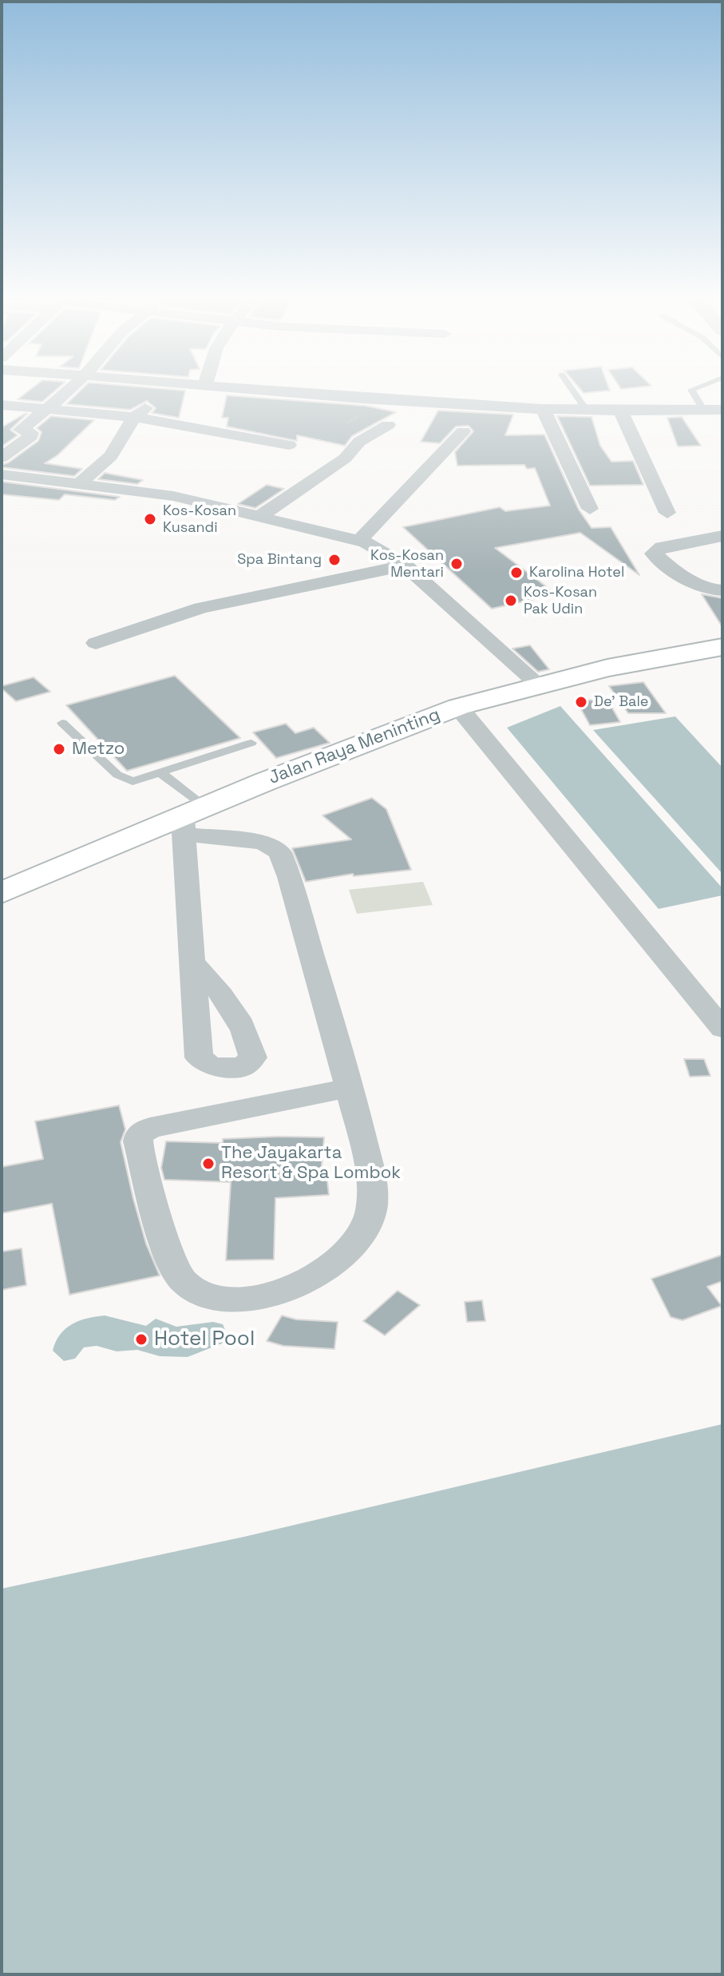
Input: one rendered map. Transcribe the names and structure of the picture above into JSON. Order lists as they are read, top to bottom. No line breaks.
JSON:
{"streets":{"highway":["Jalan Raya Meninting"]},"places":["Kos-Kosan Kusandi","Spa Bintang","Kos-Kosan Mentari","Karolina Hotel","Kos-Kosan Pak Udin","De' Bale","Metzo","The Jayakarta Resort & Spa Lombok","Hotel Pool"]}
